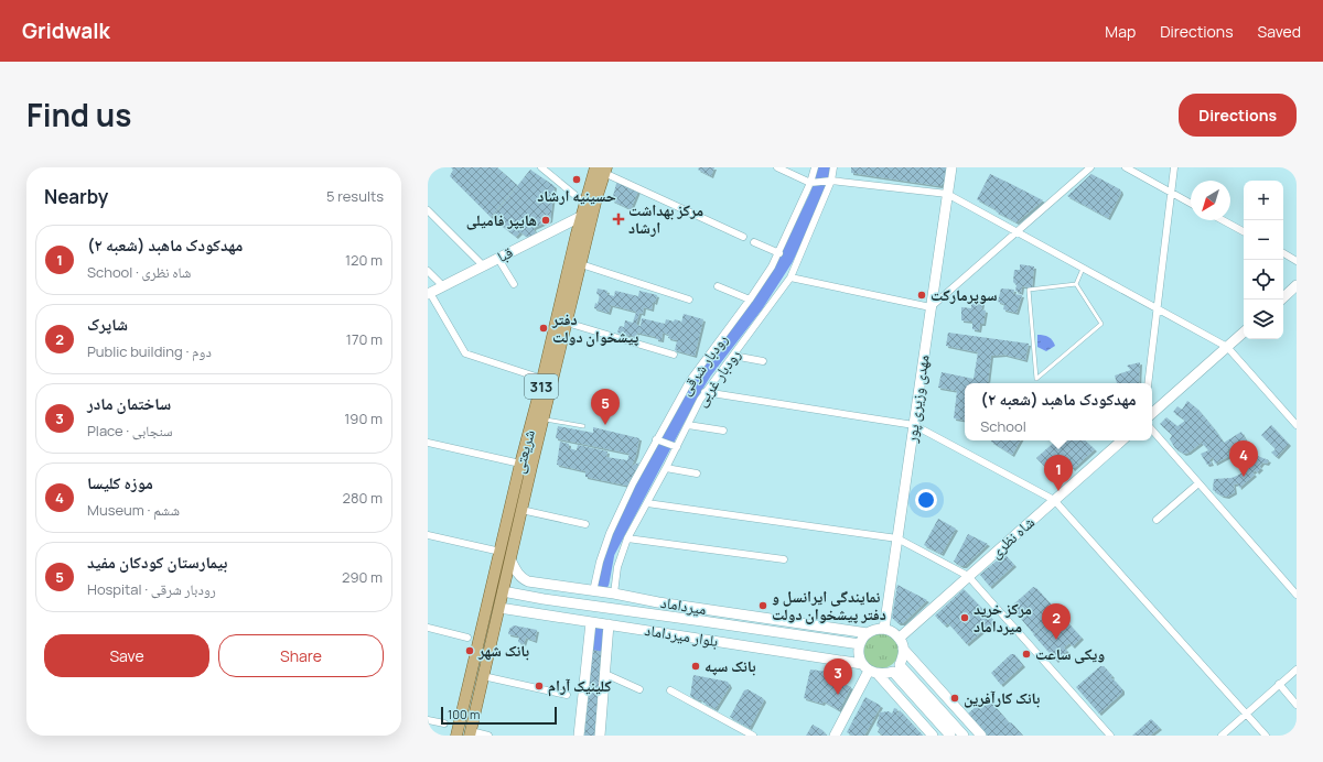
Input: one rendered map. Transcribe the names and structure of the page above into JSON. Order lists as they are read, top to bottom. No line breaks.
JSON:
{"streets":{"main road":["قبا","313","مهدی وزیری پور","شریعتی","شاه نظری","میرداماد","بلوار میرداماد"],"street":["رودبار شرقی","رودبار غربی"]},"crossings":[["قبا","شریعتی"],["رودبار شرقی","میرداماد"],["رودبار غربی","میرداماد"],["مهدی وزیری پور","شاه نظری"],["مهدی وزیری پور","میرداماد"],["مهدی وزیری پور","بلوار میرداماد"],["شریعتی","میرداماد"],["شریعتی","بلوار میرداماد"],["شاه نظری","میرداماد"],["شاه نظری","بلوار میرداماد"],["میرداماد","بلوار میرداماد"]],"places":{"other":["حسینیه ارشاد","هایپر فامیلی","سوپرمارکت","دفتر پیشخوان دولت","نمایندگی ایرانسل و دفتر پیشخوان دولت","مرکز خرید میرداماد","بانک شهر","ویکی ساعت","بانک سپه","کلینیک آرام","بانک کارآفرین"],"health":["مرکز بهداشت ارشاد"]},"scale_bar":"100 m","north":"bottom left","page":{"header":"Gridwalk","nav":["Map","Directions","Saved"],"title":"Find us","buttons":["Directions",["Save","Share"]],"heading":["Nearby","5 results"],"map_buttons":["+","−"],"list":[{"mark":"1","name":"مهدکودک ماهبد (شعبه ۲)","note":"School · شاه نظری","value":"120 m"},{"mark":"2","name":"شاپرک","note":"Public building · دوم","value":"170 m"},{"mark":"3","name":"ساختمان مادر","note":"Place · سنجابی","value":"190 m"},{"mark":"4","name":"موزه کلیسا","note":"Museum · ششم","value":"280 m"},{"mark":"5","name":"بیمارستان کودکان مفید","note":"Hospital · رودبار شرقی","value":"290 m"}],"popup":["مهدکودک ماهبد (شعبه ۲)","School"],"pins":["5","4","1","2","3"],"scale":"100 m"}}
